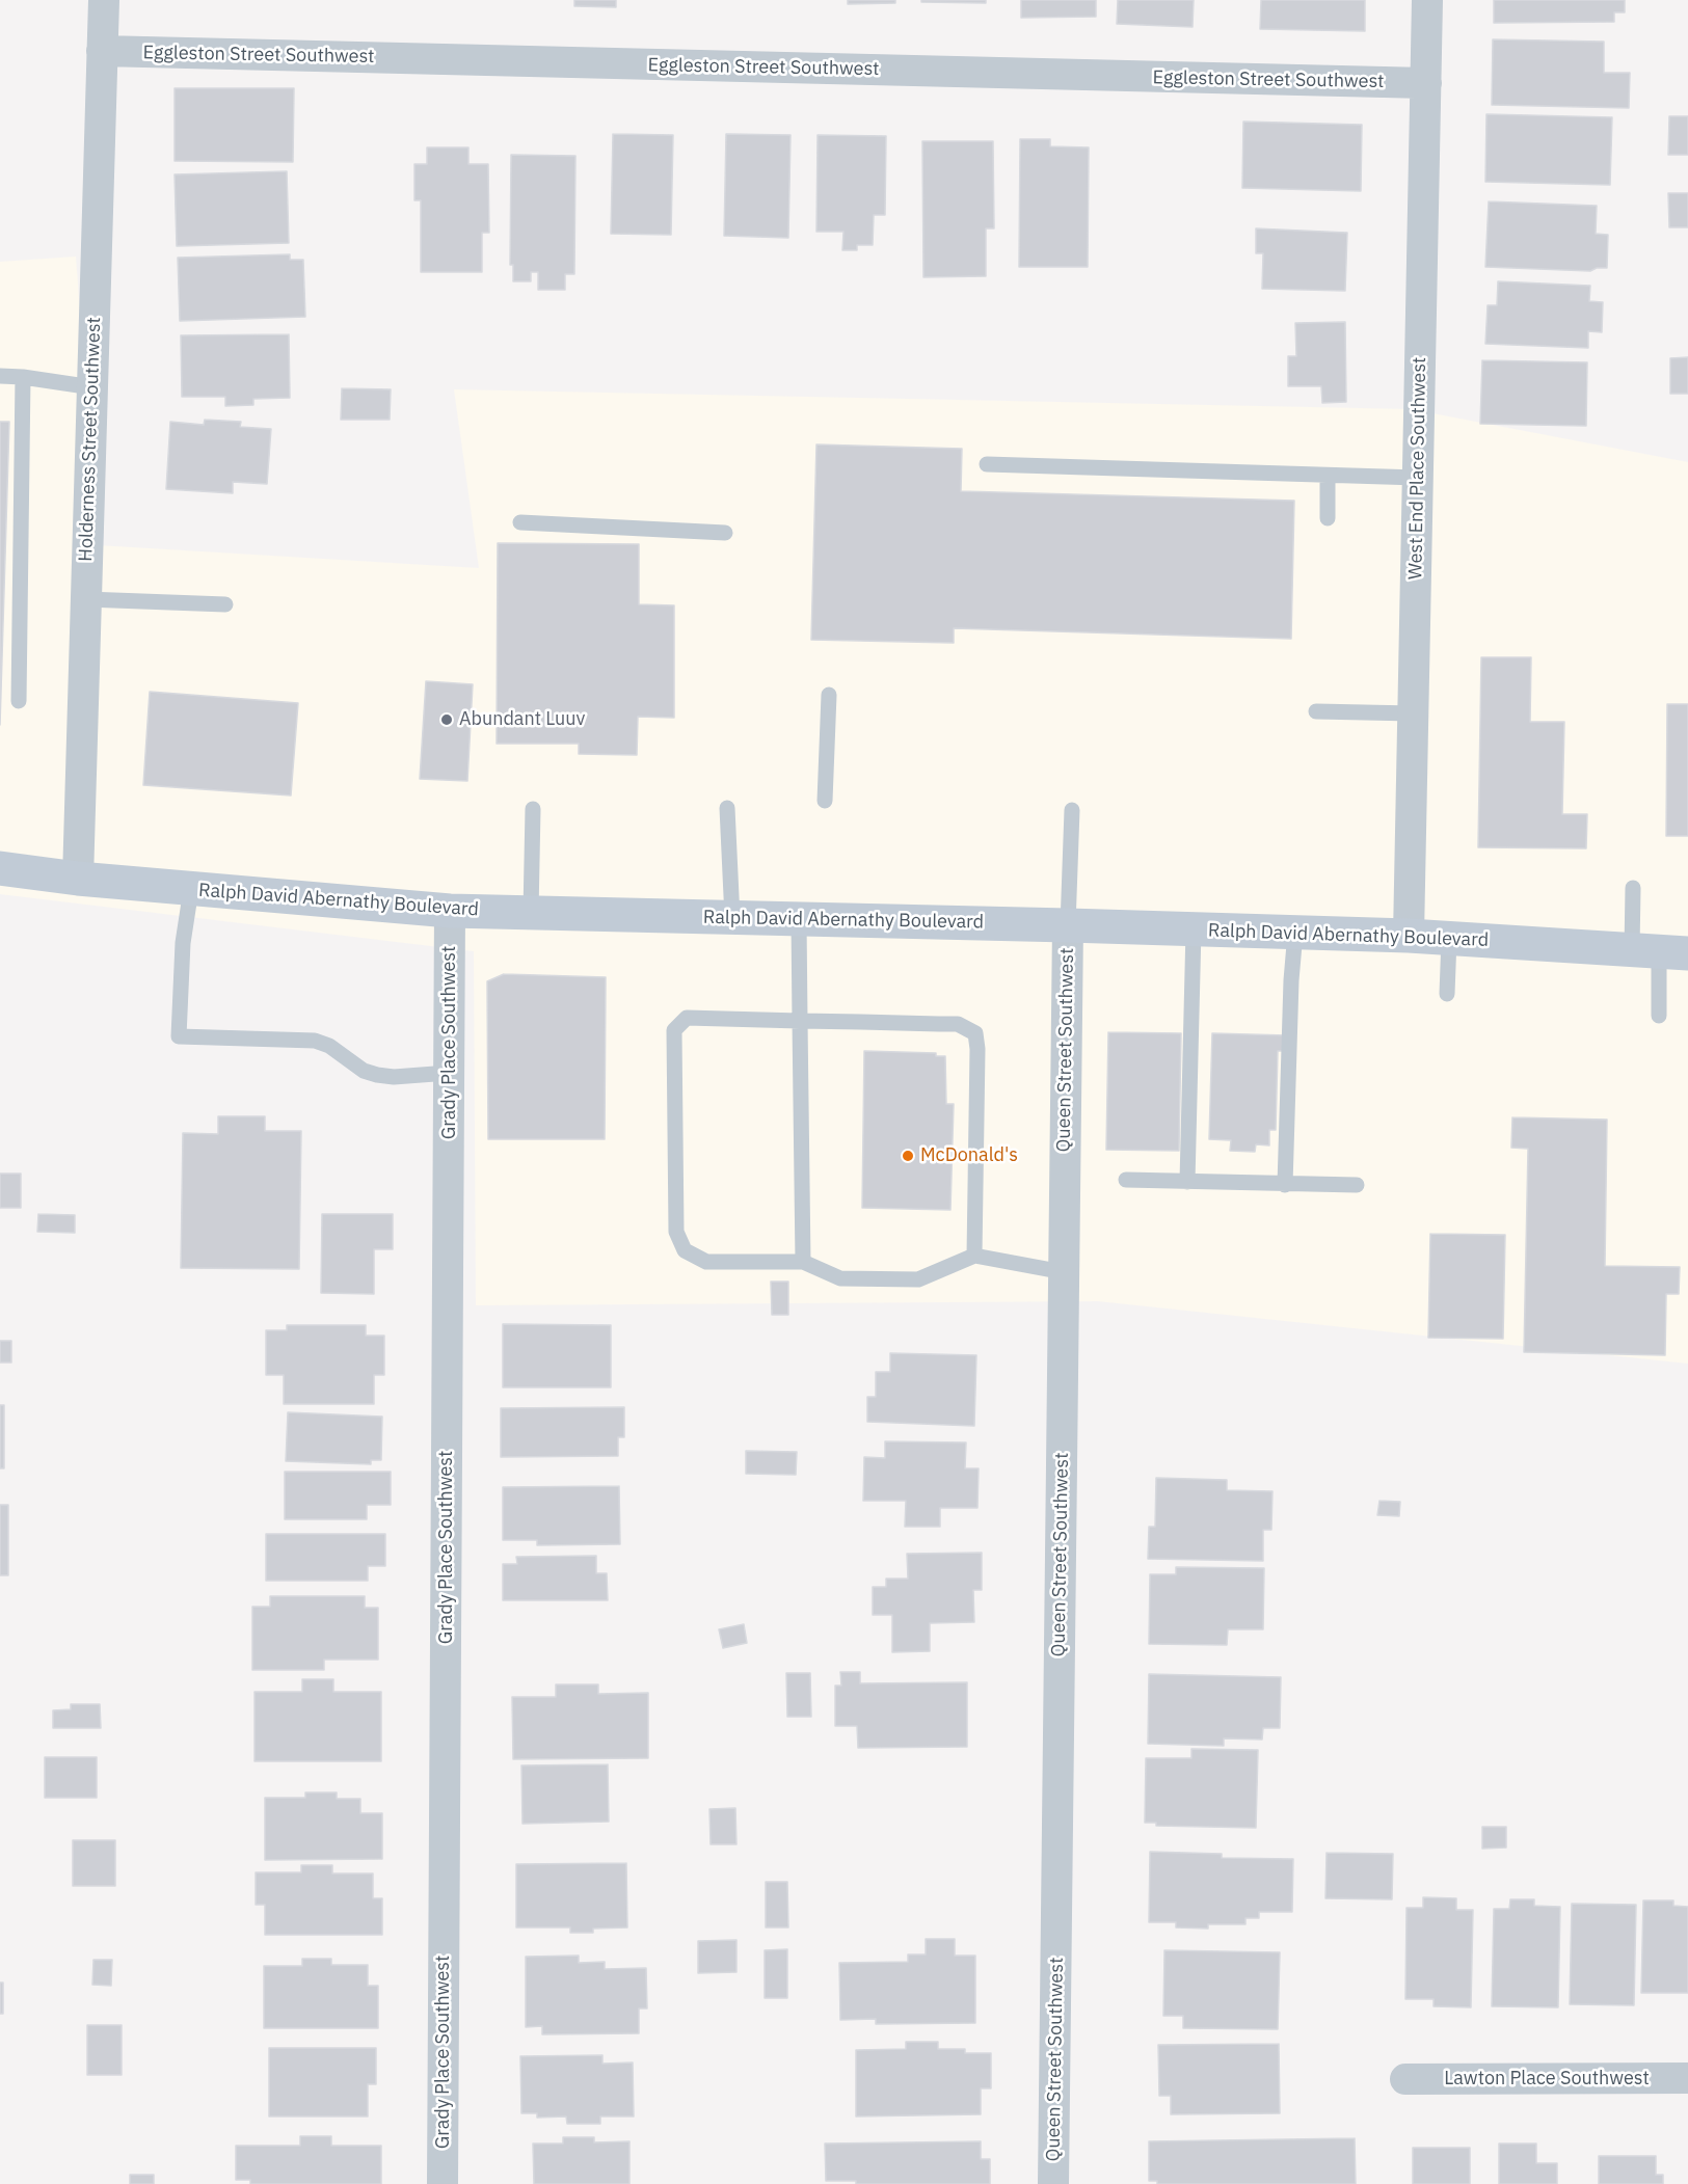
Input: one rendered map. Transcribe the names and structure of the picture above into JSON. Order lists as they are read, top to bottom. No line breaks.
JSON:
{"streets":{"main road":["Ralph David Abernathy Boulevard"],"street":["Eggleston Street Southwest","Holderness Street Southwest","West End Place Southwest","Grady Place Southwest","Queen Street Southwest","Lawton Place Southwest"]},"crossings":[["Eggleston Street Southwest","Holderness Street Southwest"],["Eggleston Street Southwest","West End Place Southwest"],["Holderness Street Southwest","Ralph David Abernathy Boulevard"],["West End Place Southwest","Ralph David Abernathy Boulevard"],["Ralph David Abernathy Boulevard","Grady Place Southwest"],["Ralph David Abernathy Boulevard","Queen Street Southwest"]],"places":["Abundant Luuv","McDonald's"]}
